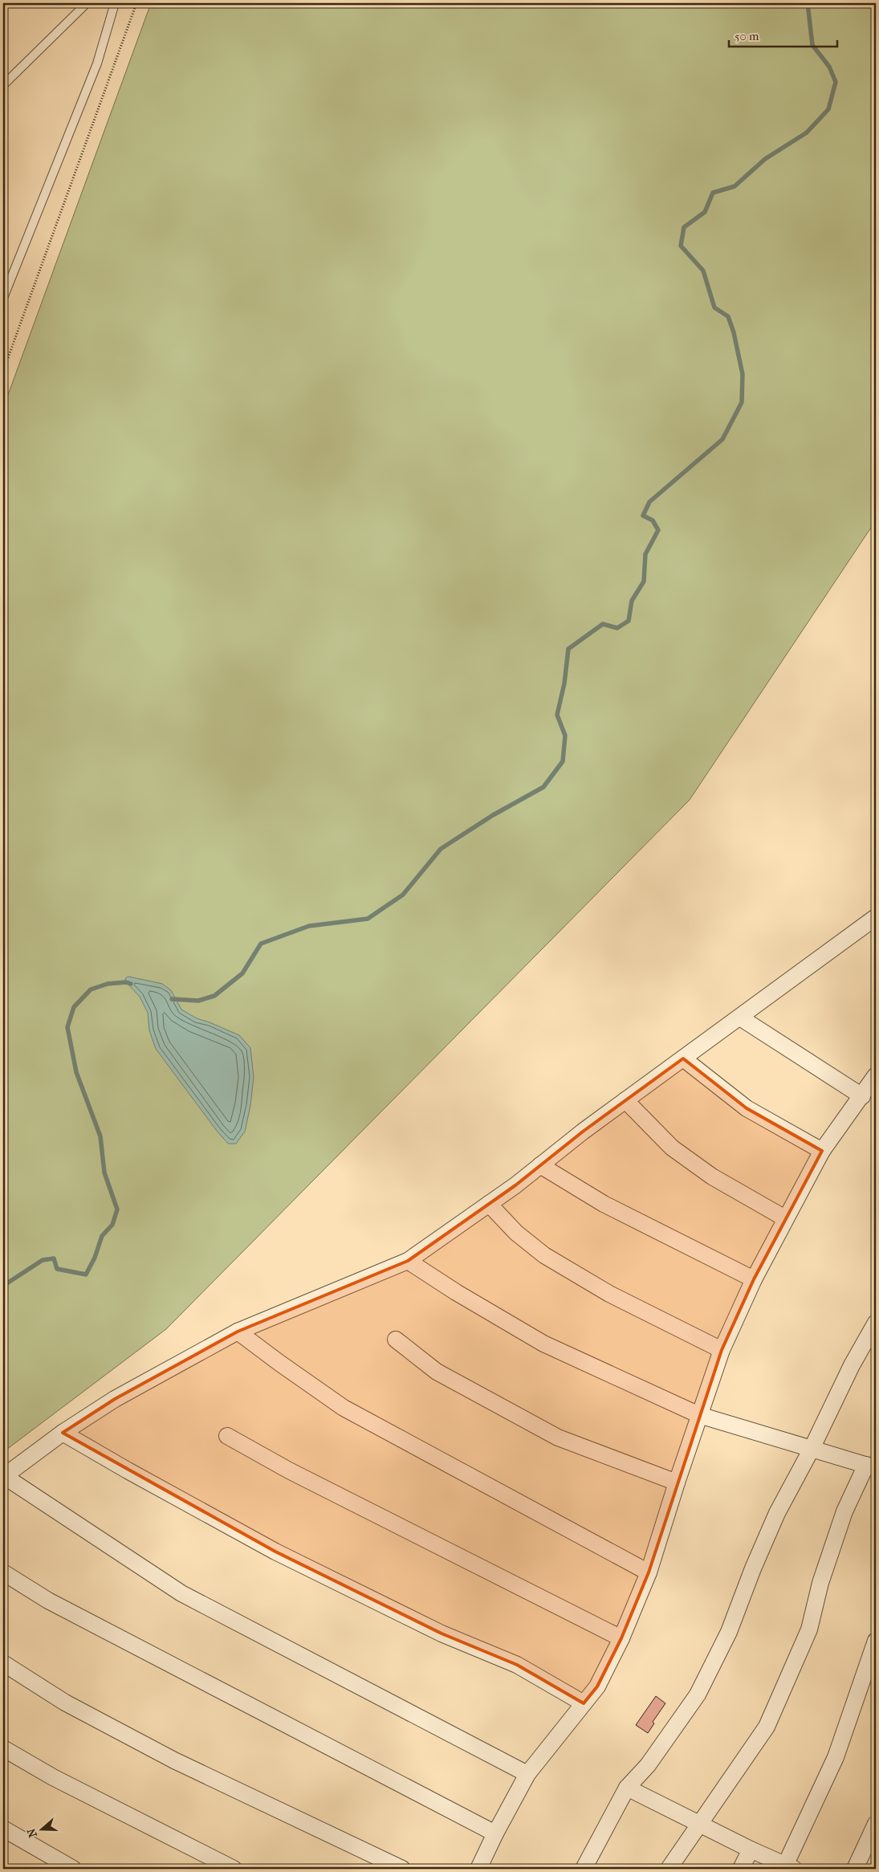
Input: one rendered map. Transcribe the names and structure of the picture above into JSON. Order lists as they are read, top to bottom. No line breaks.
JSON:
{"scale_bar":"50 m","north":"left"}
